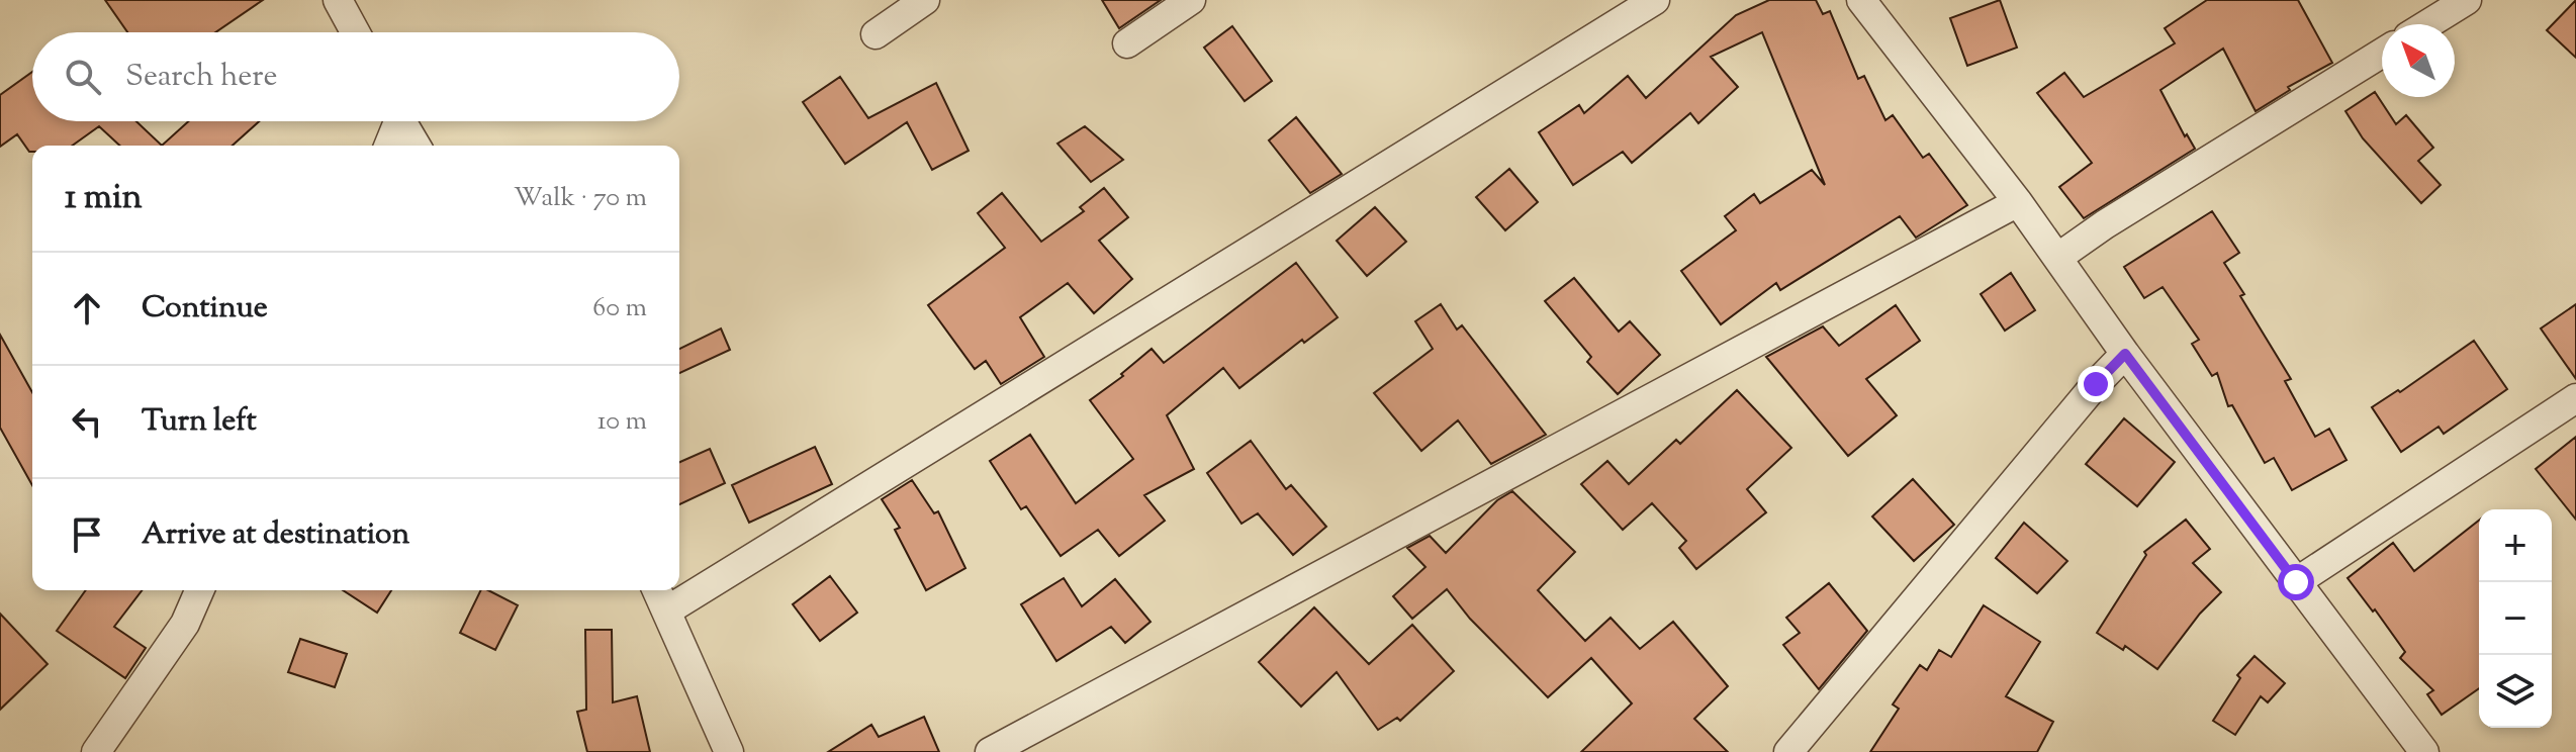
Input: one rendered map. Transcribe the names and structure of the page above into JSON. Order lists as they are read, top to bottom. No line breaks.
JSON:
{"north":"top left","page":{"search":"Search here","heading":["1 min","Walk · 70 m"],"list":[["Continue","60 m"],["Turn left","10 m"],"Arrive at destination"],"map_buttons":["+","−"]}}
